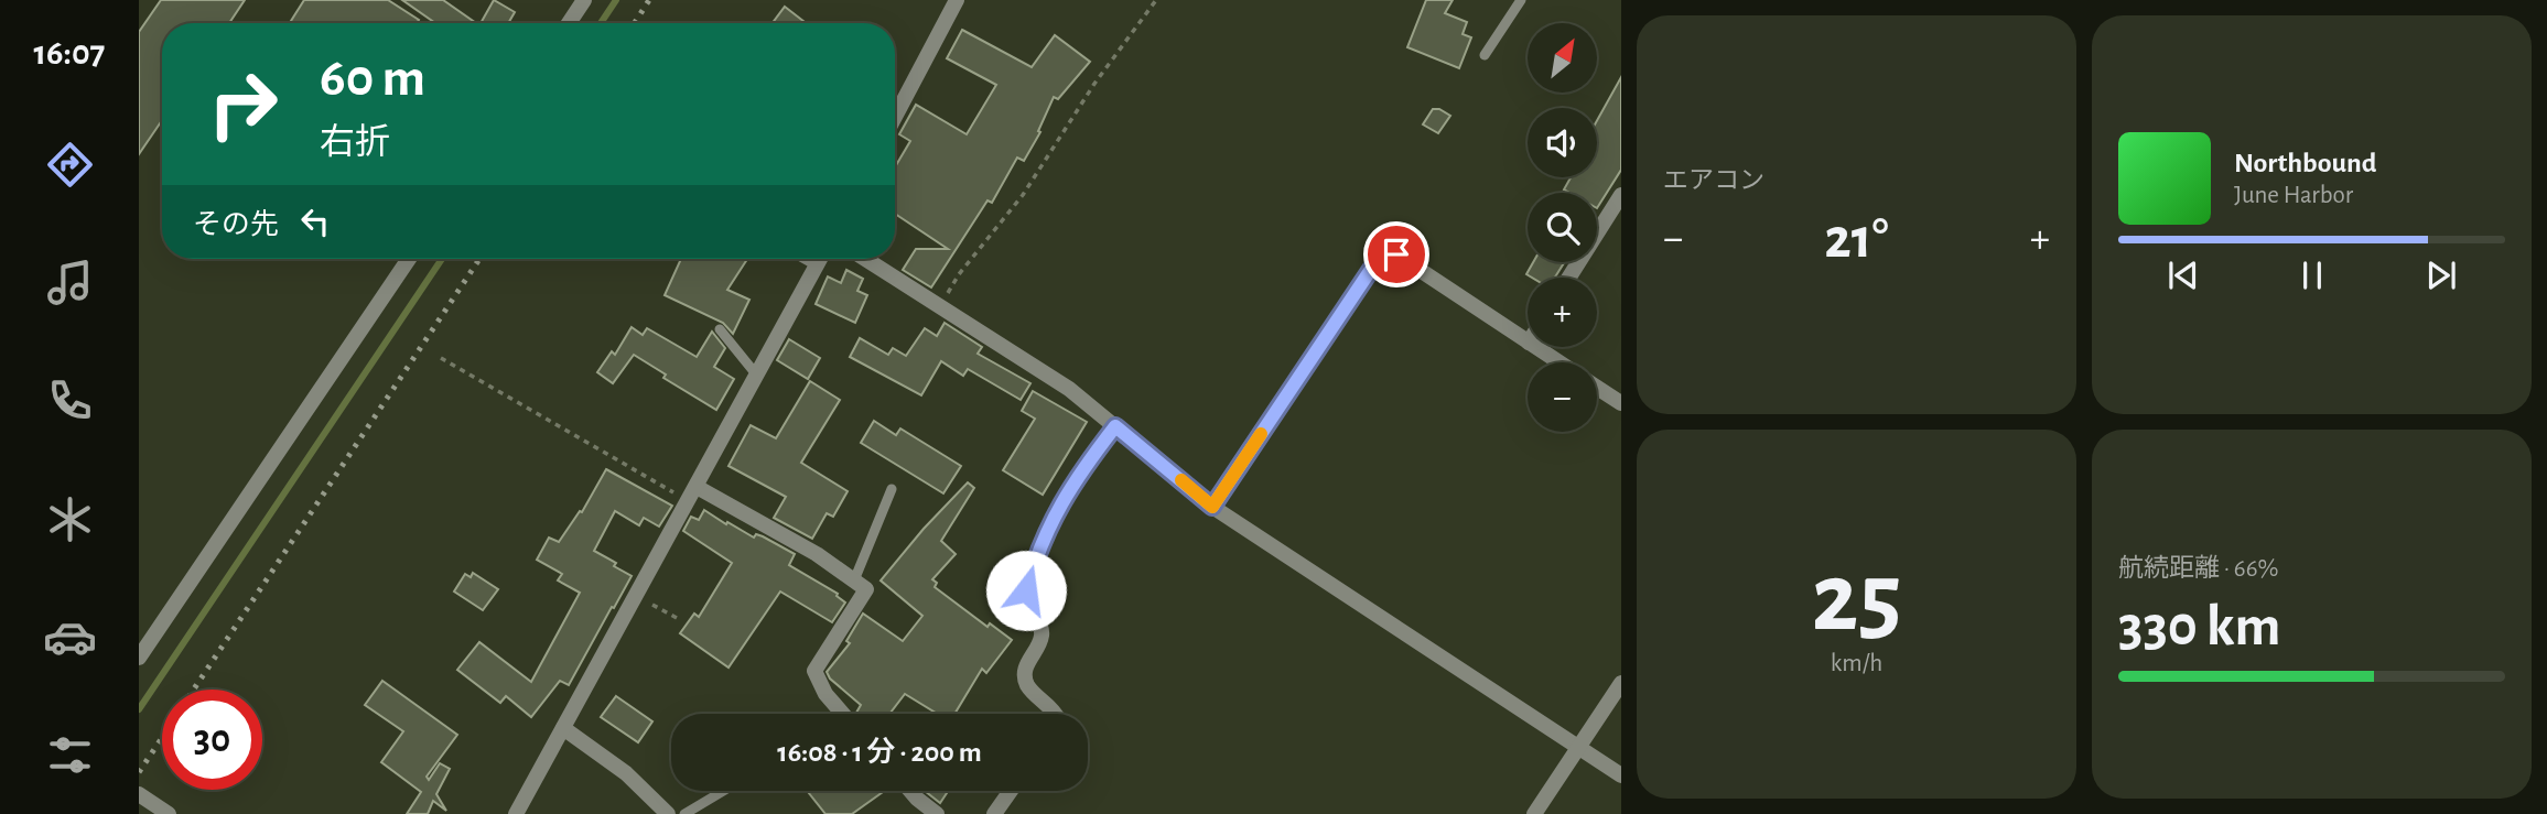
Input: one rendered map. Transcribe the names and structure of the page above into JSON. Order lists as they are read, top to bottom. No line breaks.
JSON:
{"north":"top right","page":{"tabs":"16:07","tile":["エアコン",["25","km/h"],["航続距離 · 66%","330 km"]],"map_buttons":["+","−"],"turn":["60 m","右折"],"song":["Northbound","June Harbor"],"then":"その先","heat":["−","21°","+"],"limit":"30","trip":"16:08 · 1 分 · 200 m"}}
